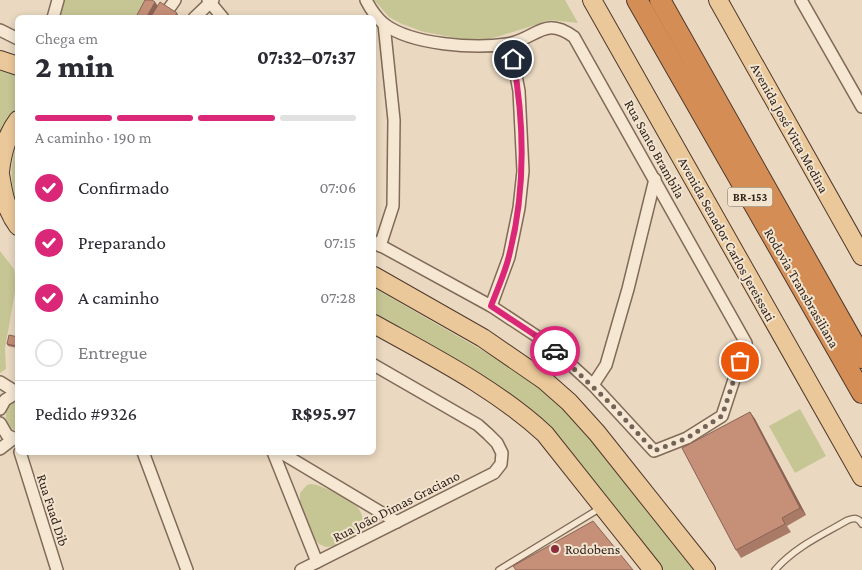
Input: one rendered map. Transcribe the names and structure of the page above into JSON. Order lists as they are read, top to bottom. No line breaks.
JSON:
{"streets":{"highway":["BR-153","Rodovia Transbrasiliana"],"main road":["Avenida José Vitta Medina","Avenida Senador Carlos Jereissati"],"street":["Rua Santo Brambila","Rua João Dimas Graciano","Rua Fuad Dib"]},"places":["Rodobens"],"page":{"heading":["2 min","Chega em","07:32–07:37"],"panel":["Pedido #9326","R$95.97"],"bar":"A caminho · 190 m","list":[["Confirmado","07:06"],["Preparando","07:15"],["A caminho","07:28"],"Entregue"]}}
